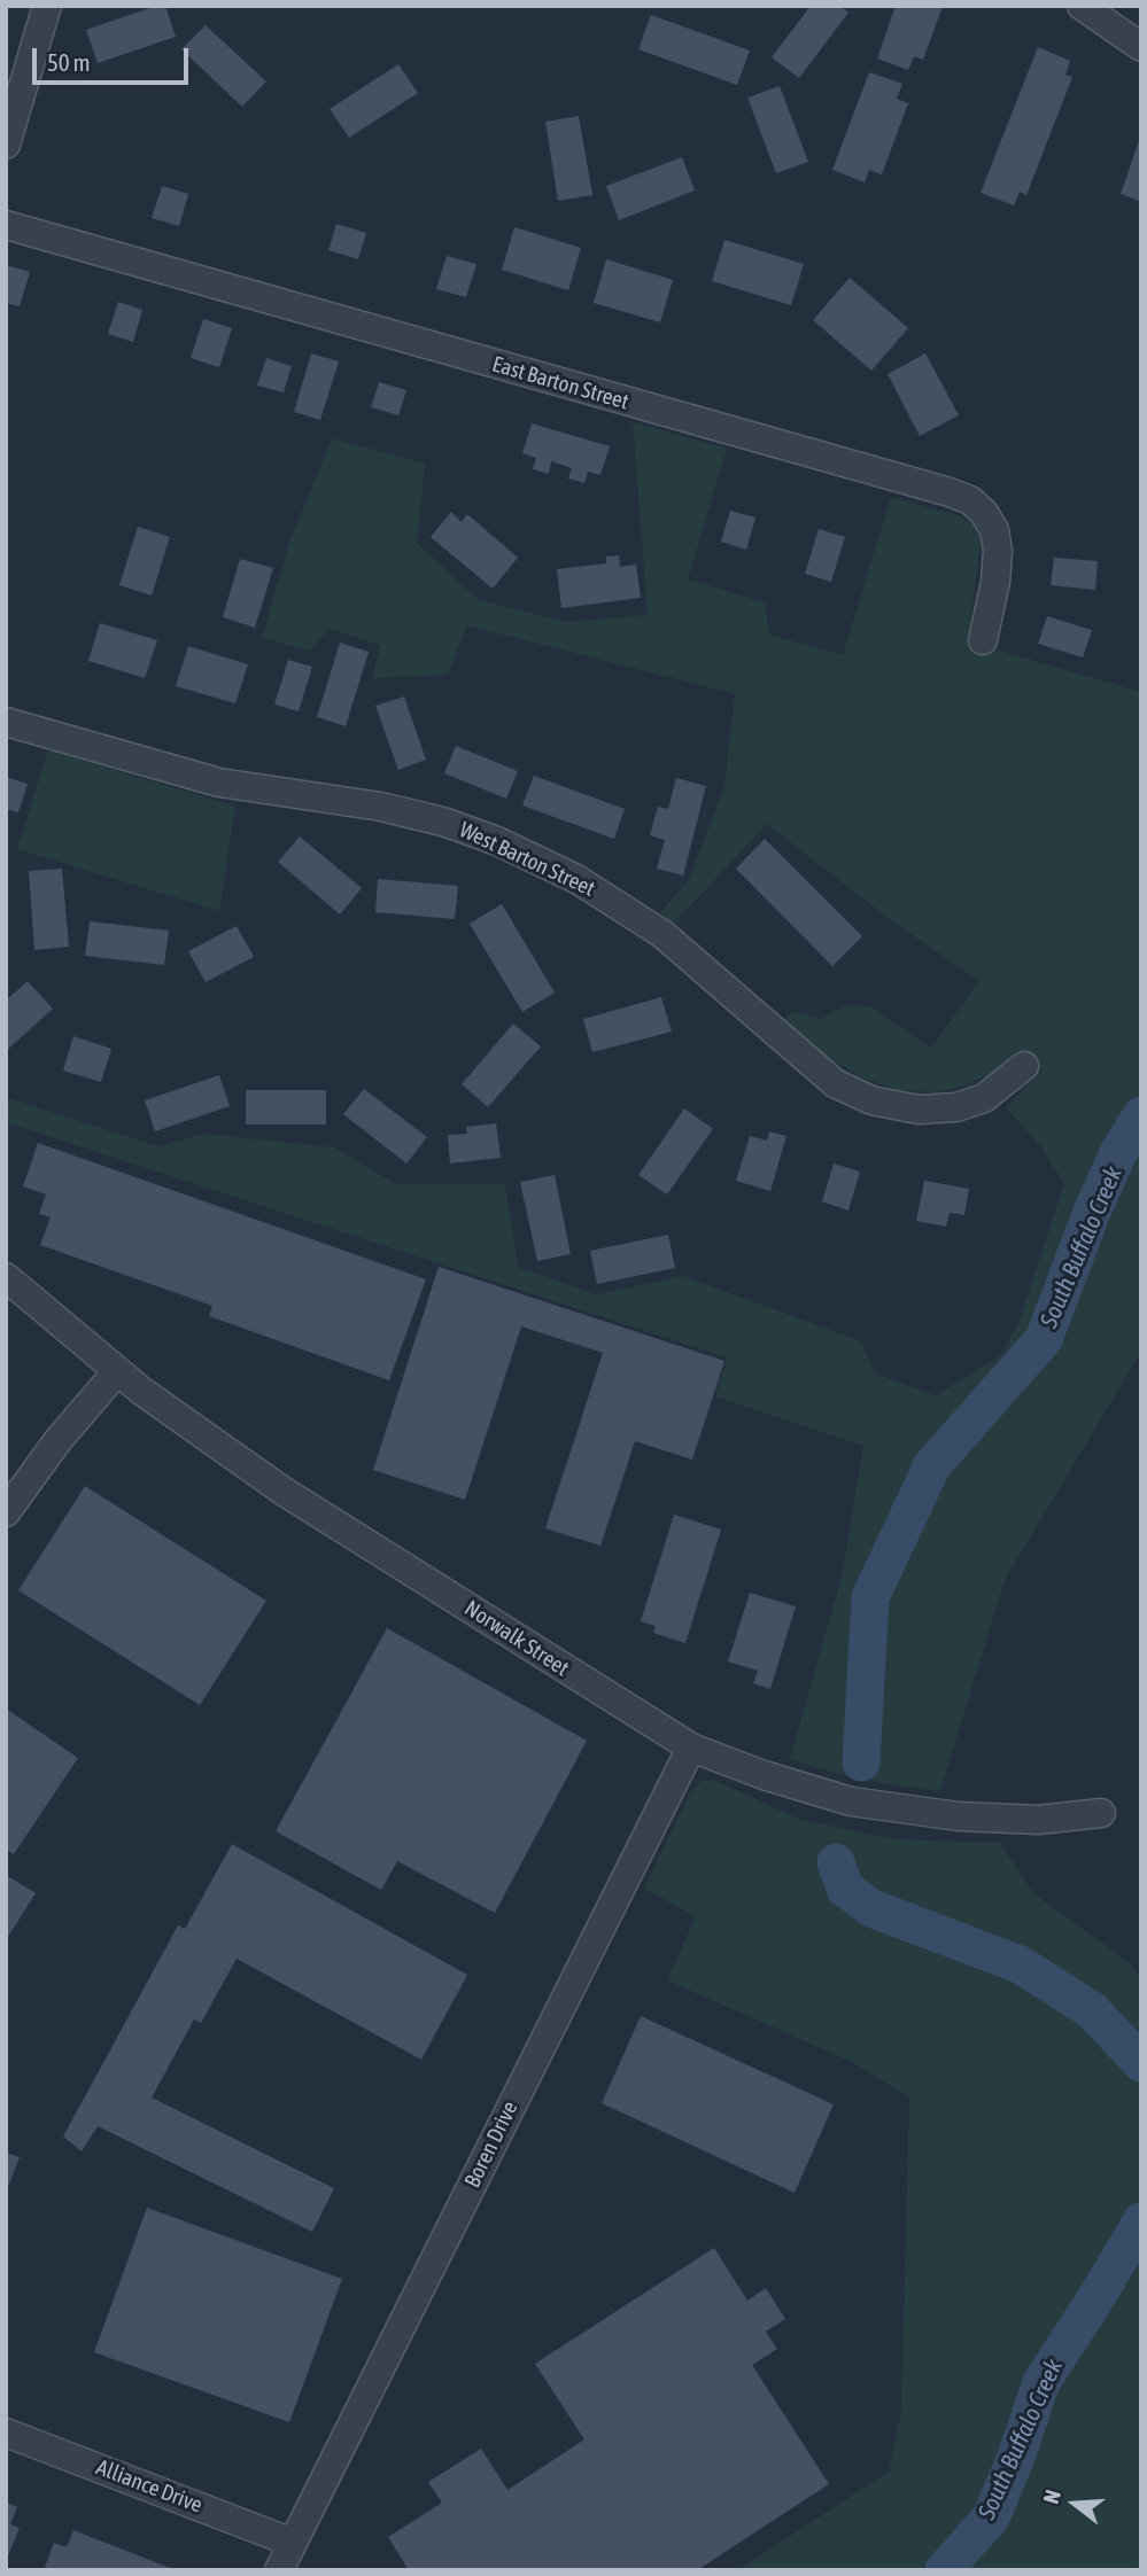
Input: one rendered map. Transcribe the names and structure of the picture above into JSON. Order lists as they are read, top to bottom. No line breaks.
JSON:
{"streets":{"street":["East Barton Street","West Barton Street","Norwalk Street","Boren Drive","Alliance Drive"]},"crossings":[["Norwalk Street","Boren Drive"],["Boren Drive","Alliance Drive"]],"water":["South Buffalo Creek"],"scale_bar":"50 m","north":"left"}
